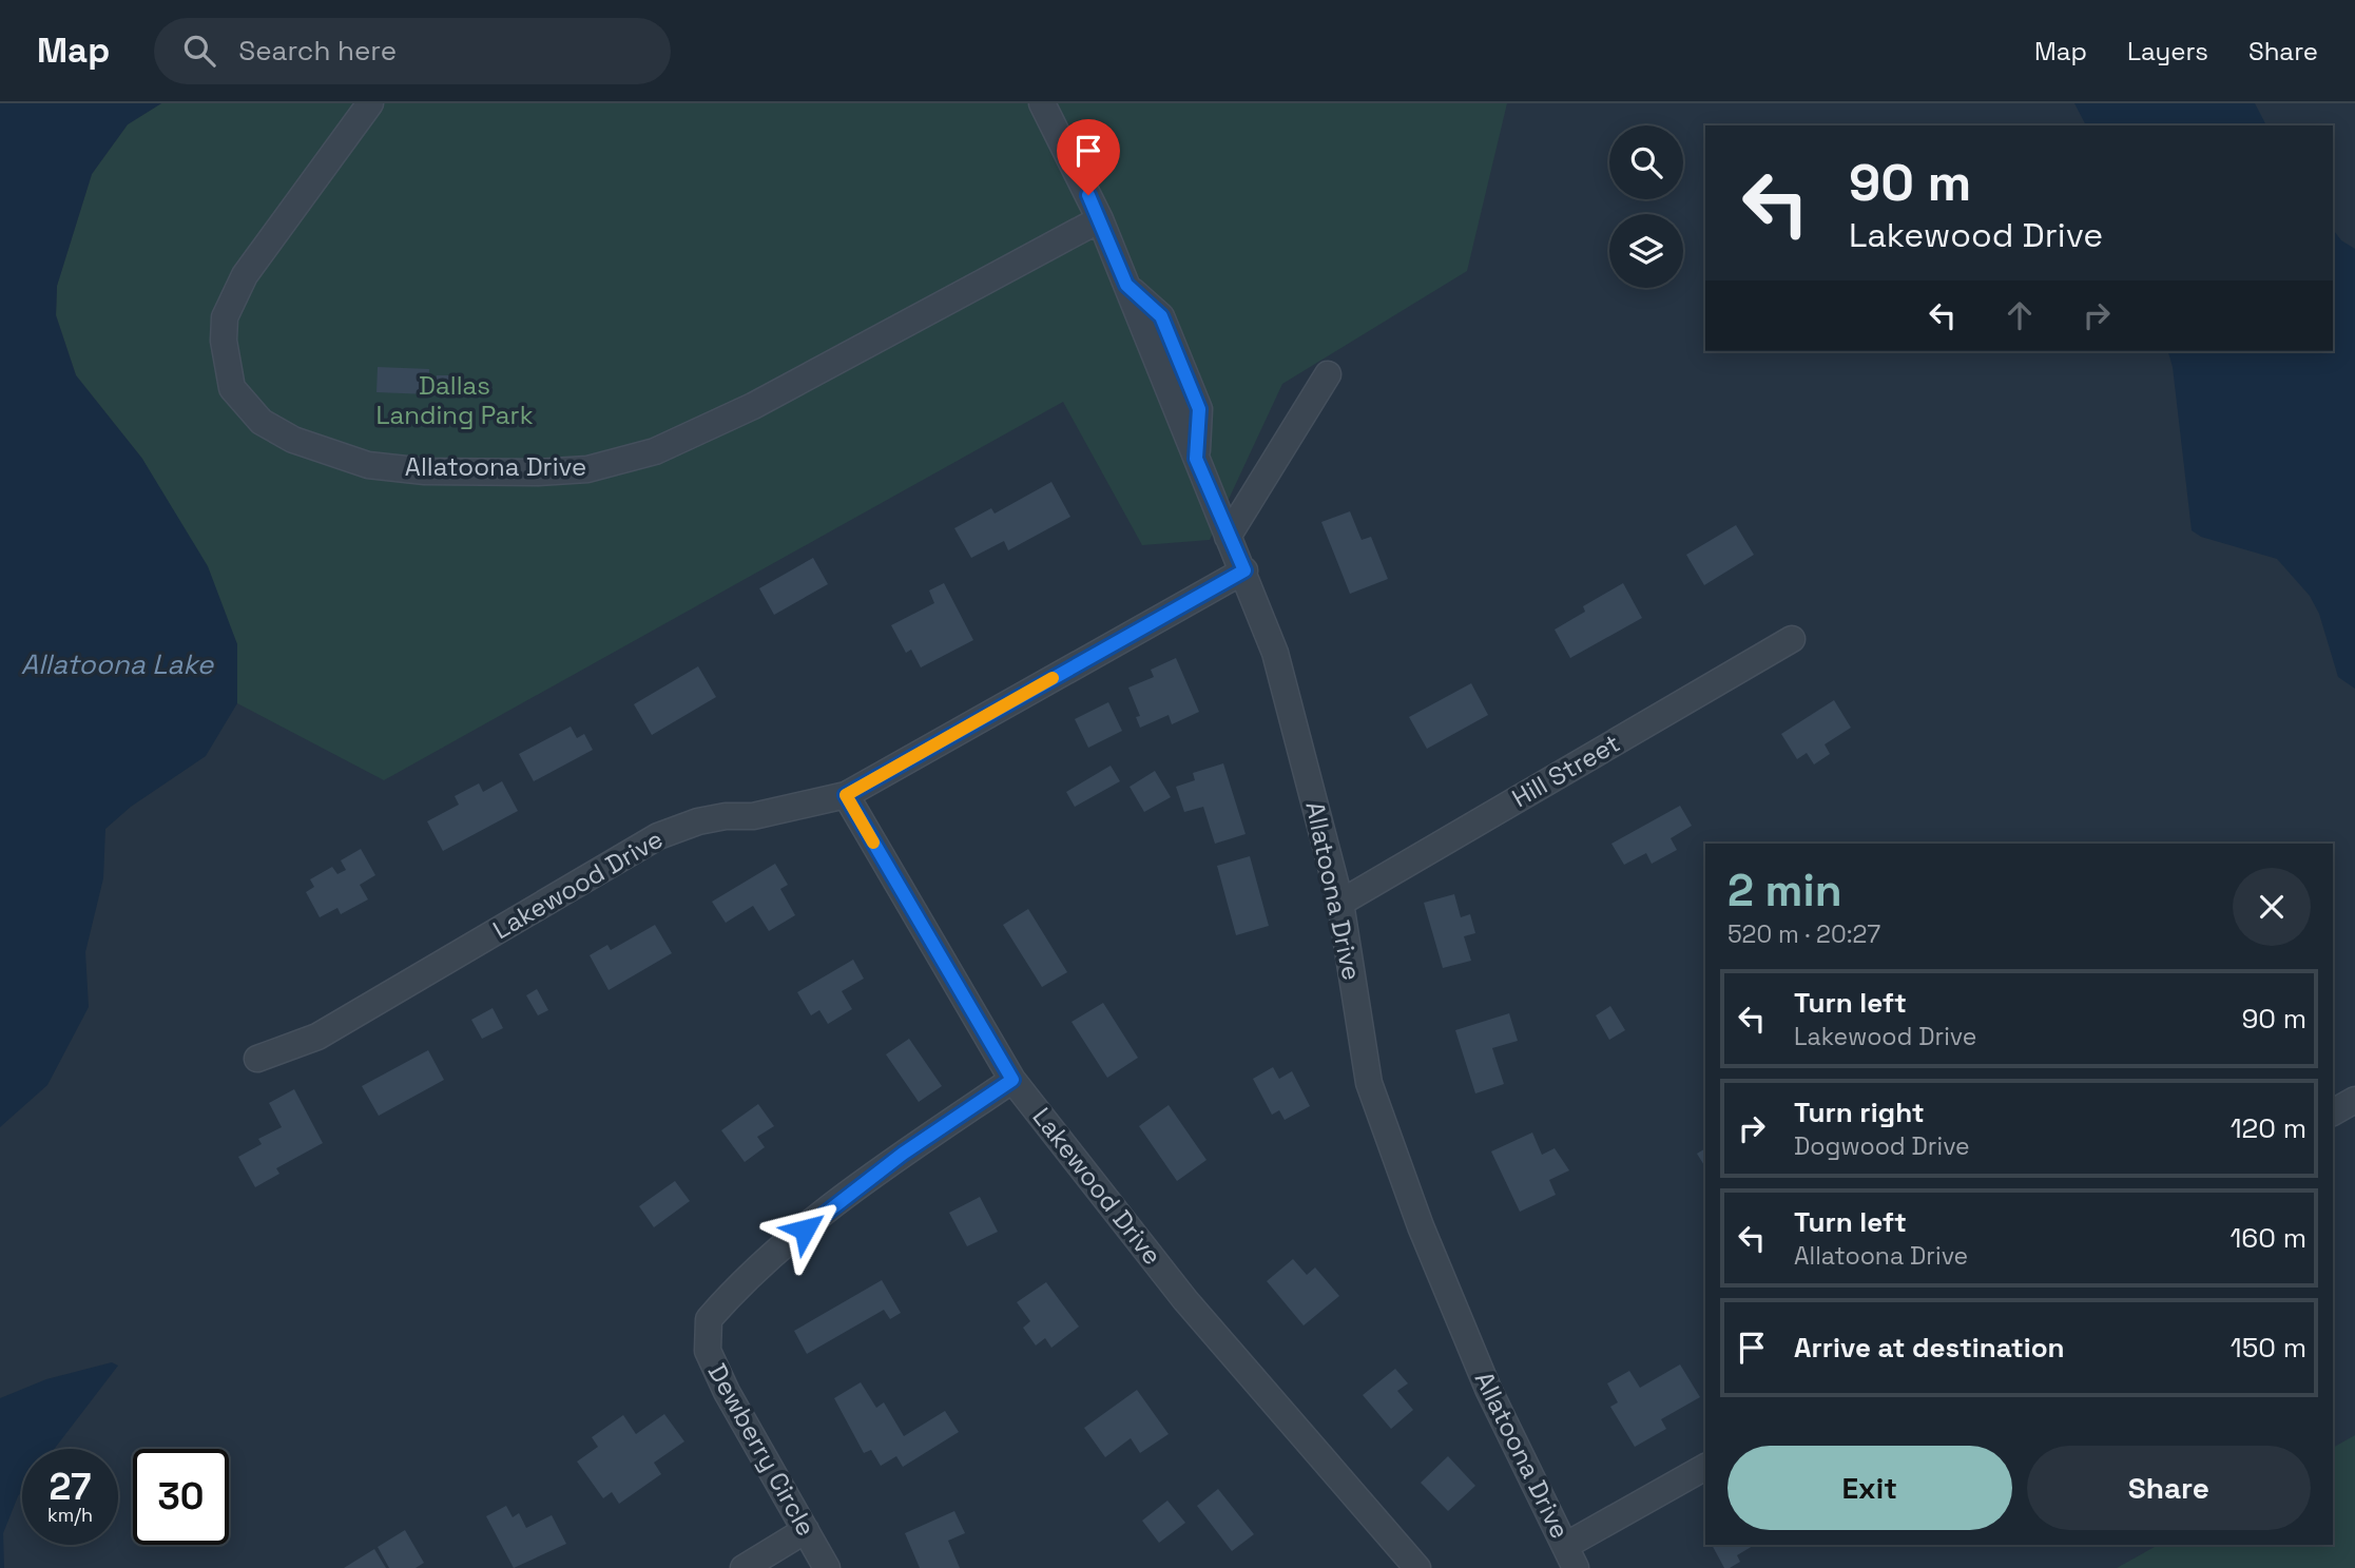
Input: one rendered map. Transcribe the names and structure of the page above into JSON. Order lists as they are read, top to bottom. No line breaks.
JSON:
{"streets":{"street":["Allatoona Drive","Hill Street","Lakewood Drive","Dewberry Circle"]},"crossings":[["Allatoona Drive","Hill Street"],["Lakewood Drive","Dewberry Circle"]],"water":["Allatoona Lake"],"parks":["Dallas Landing Park"],"page":{"header":"Map","search":"Search here","nav":["Map","Layers","Share"],"turn":["90 m","Lakewood Drive"],"heading":["2 min","520 m · 20:27"],"list":[{"name":"Turn left","note":"Lakewood Drive","value":"90 m"},{"name":"Turn right","note":"Dogwood Drive","value":"120 m"},{"name":"Turn left","note":"Allatoona Drive","value":"160 m"},{"name":"Arrive at destination","value":"150 m"}],"buttons":["Exit","Share"],"speed":"27 km/h","limit":"30"}}
